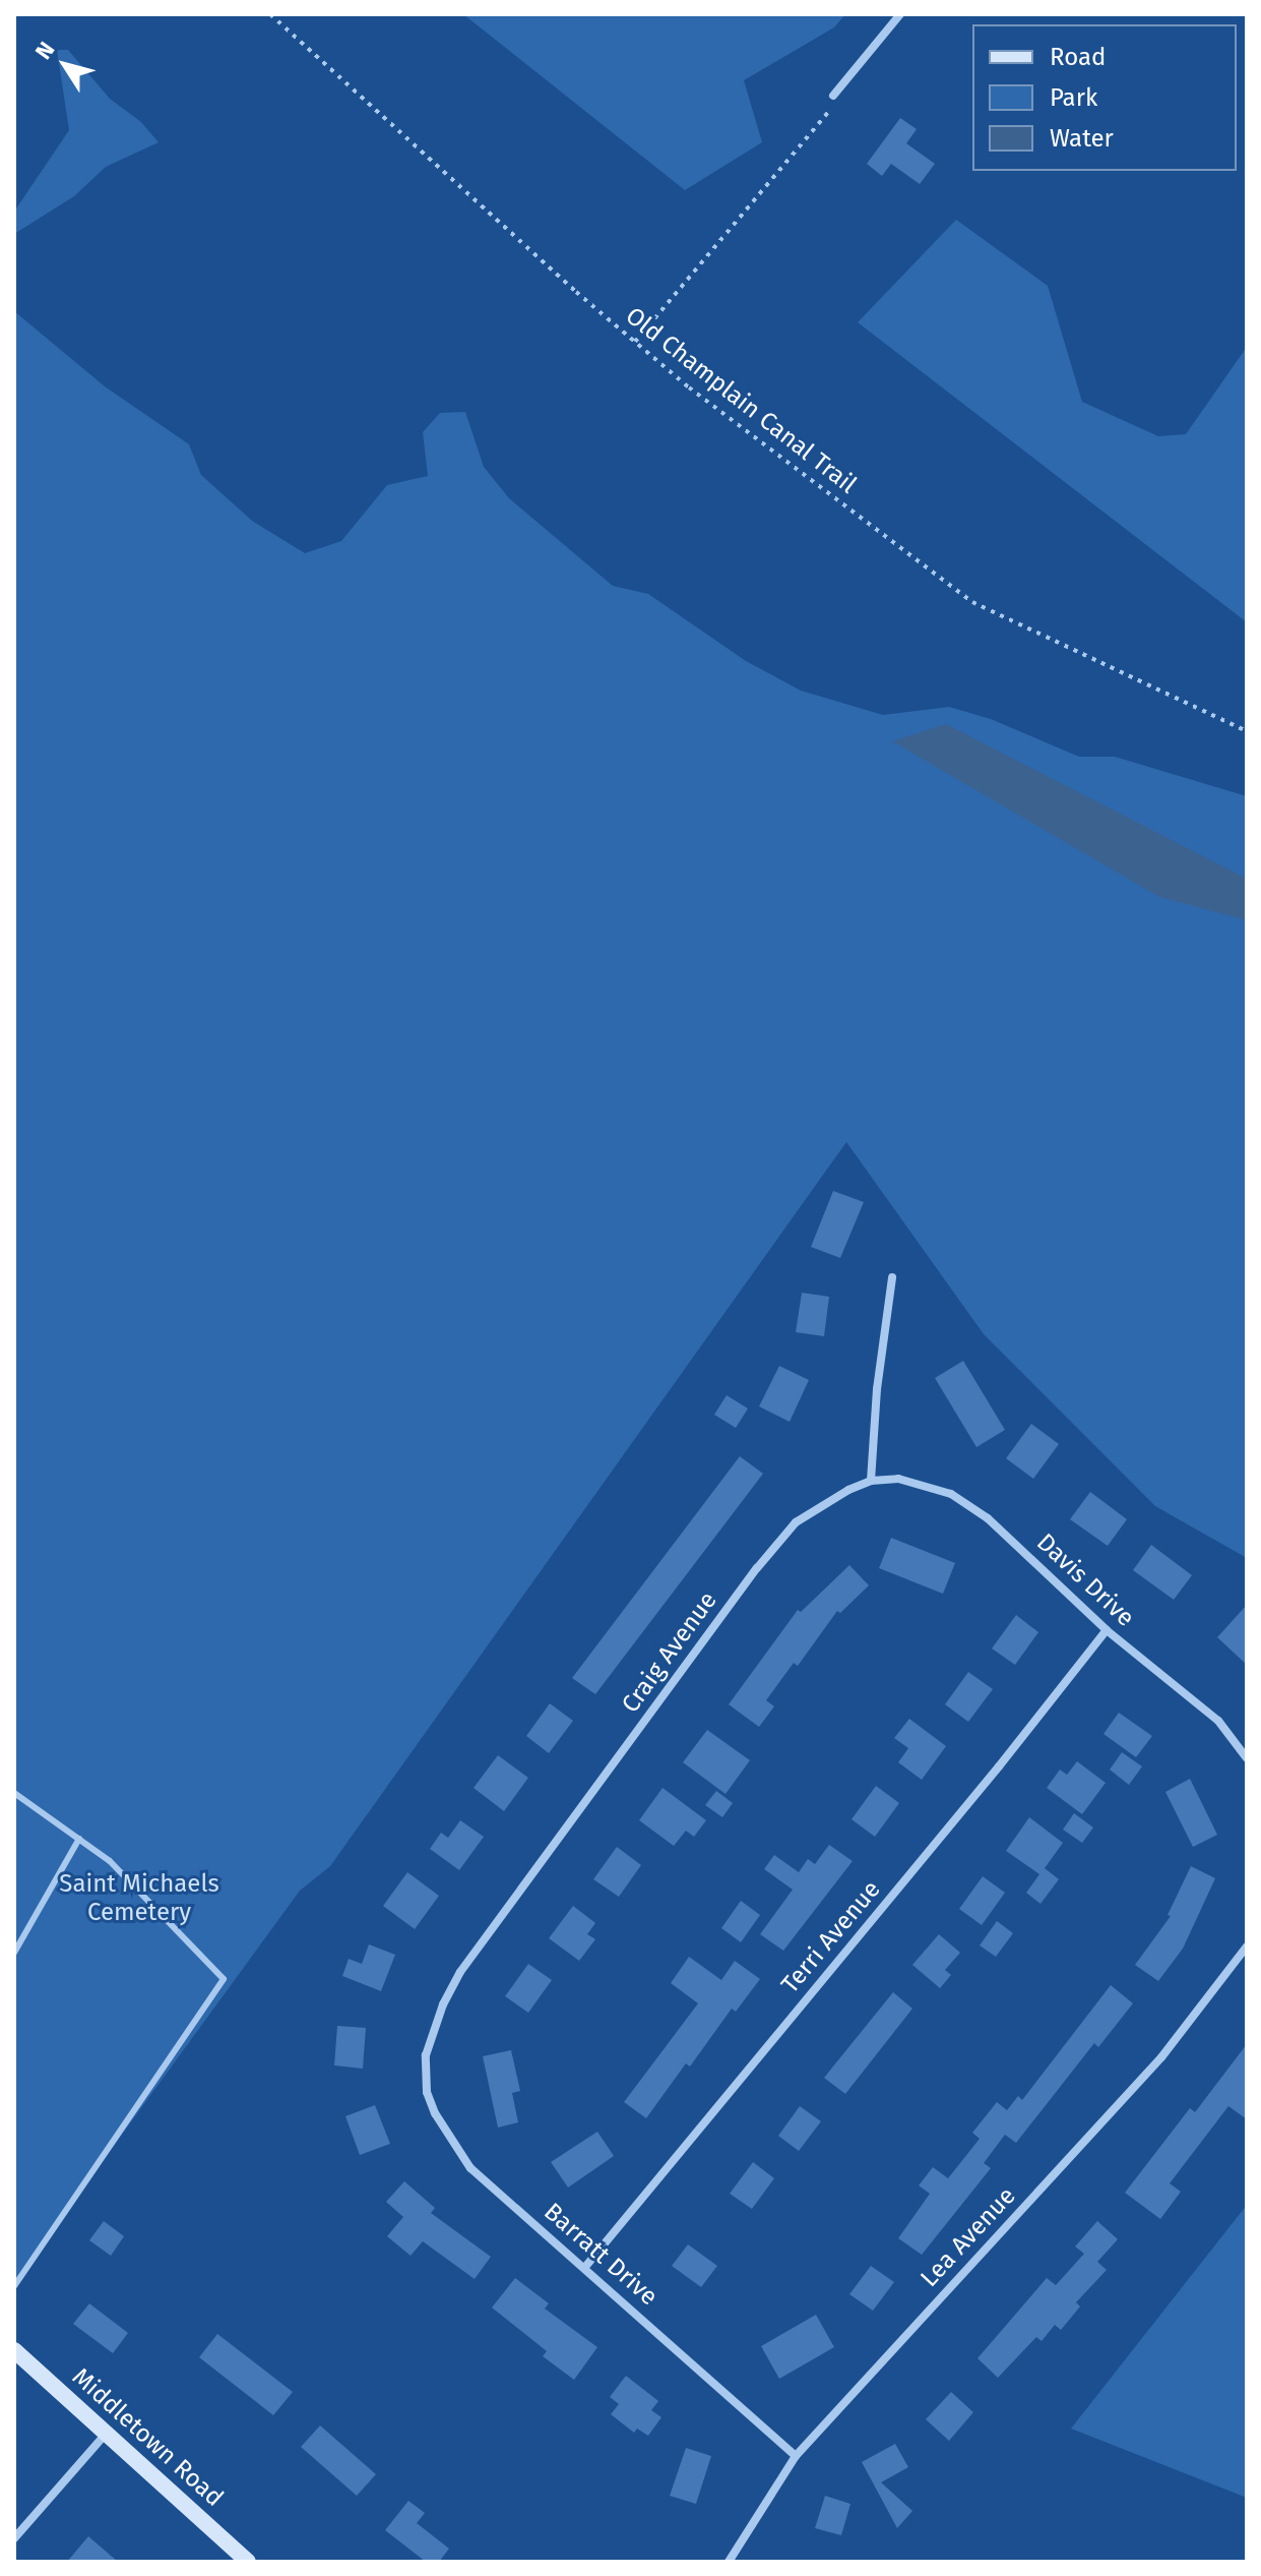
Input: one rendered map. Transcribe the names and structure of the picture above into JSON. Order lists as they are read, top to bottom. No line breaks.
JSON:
{"streets":{"street":["Davis Drive","Craig Avenue","Terri Avenue","Lea Avenue","Barratt Drive","Middletown Road"],"path":["Old Champlain Canal Trail"]},"crossings":[["Davis Drive","Craig Avenue"],["Davis Drive","Terri Avenue"],["Craig Avenue","Barratt Drive"],["Terri Avenue","Barratt Drive"],["Lea Avenue","Barratt Drive"]],"parks":["Saint Michaels Cemetery"],"legend":["Road","Park","Water"],"north":"top left"}
